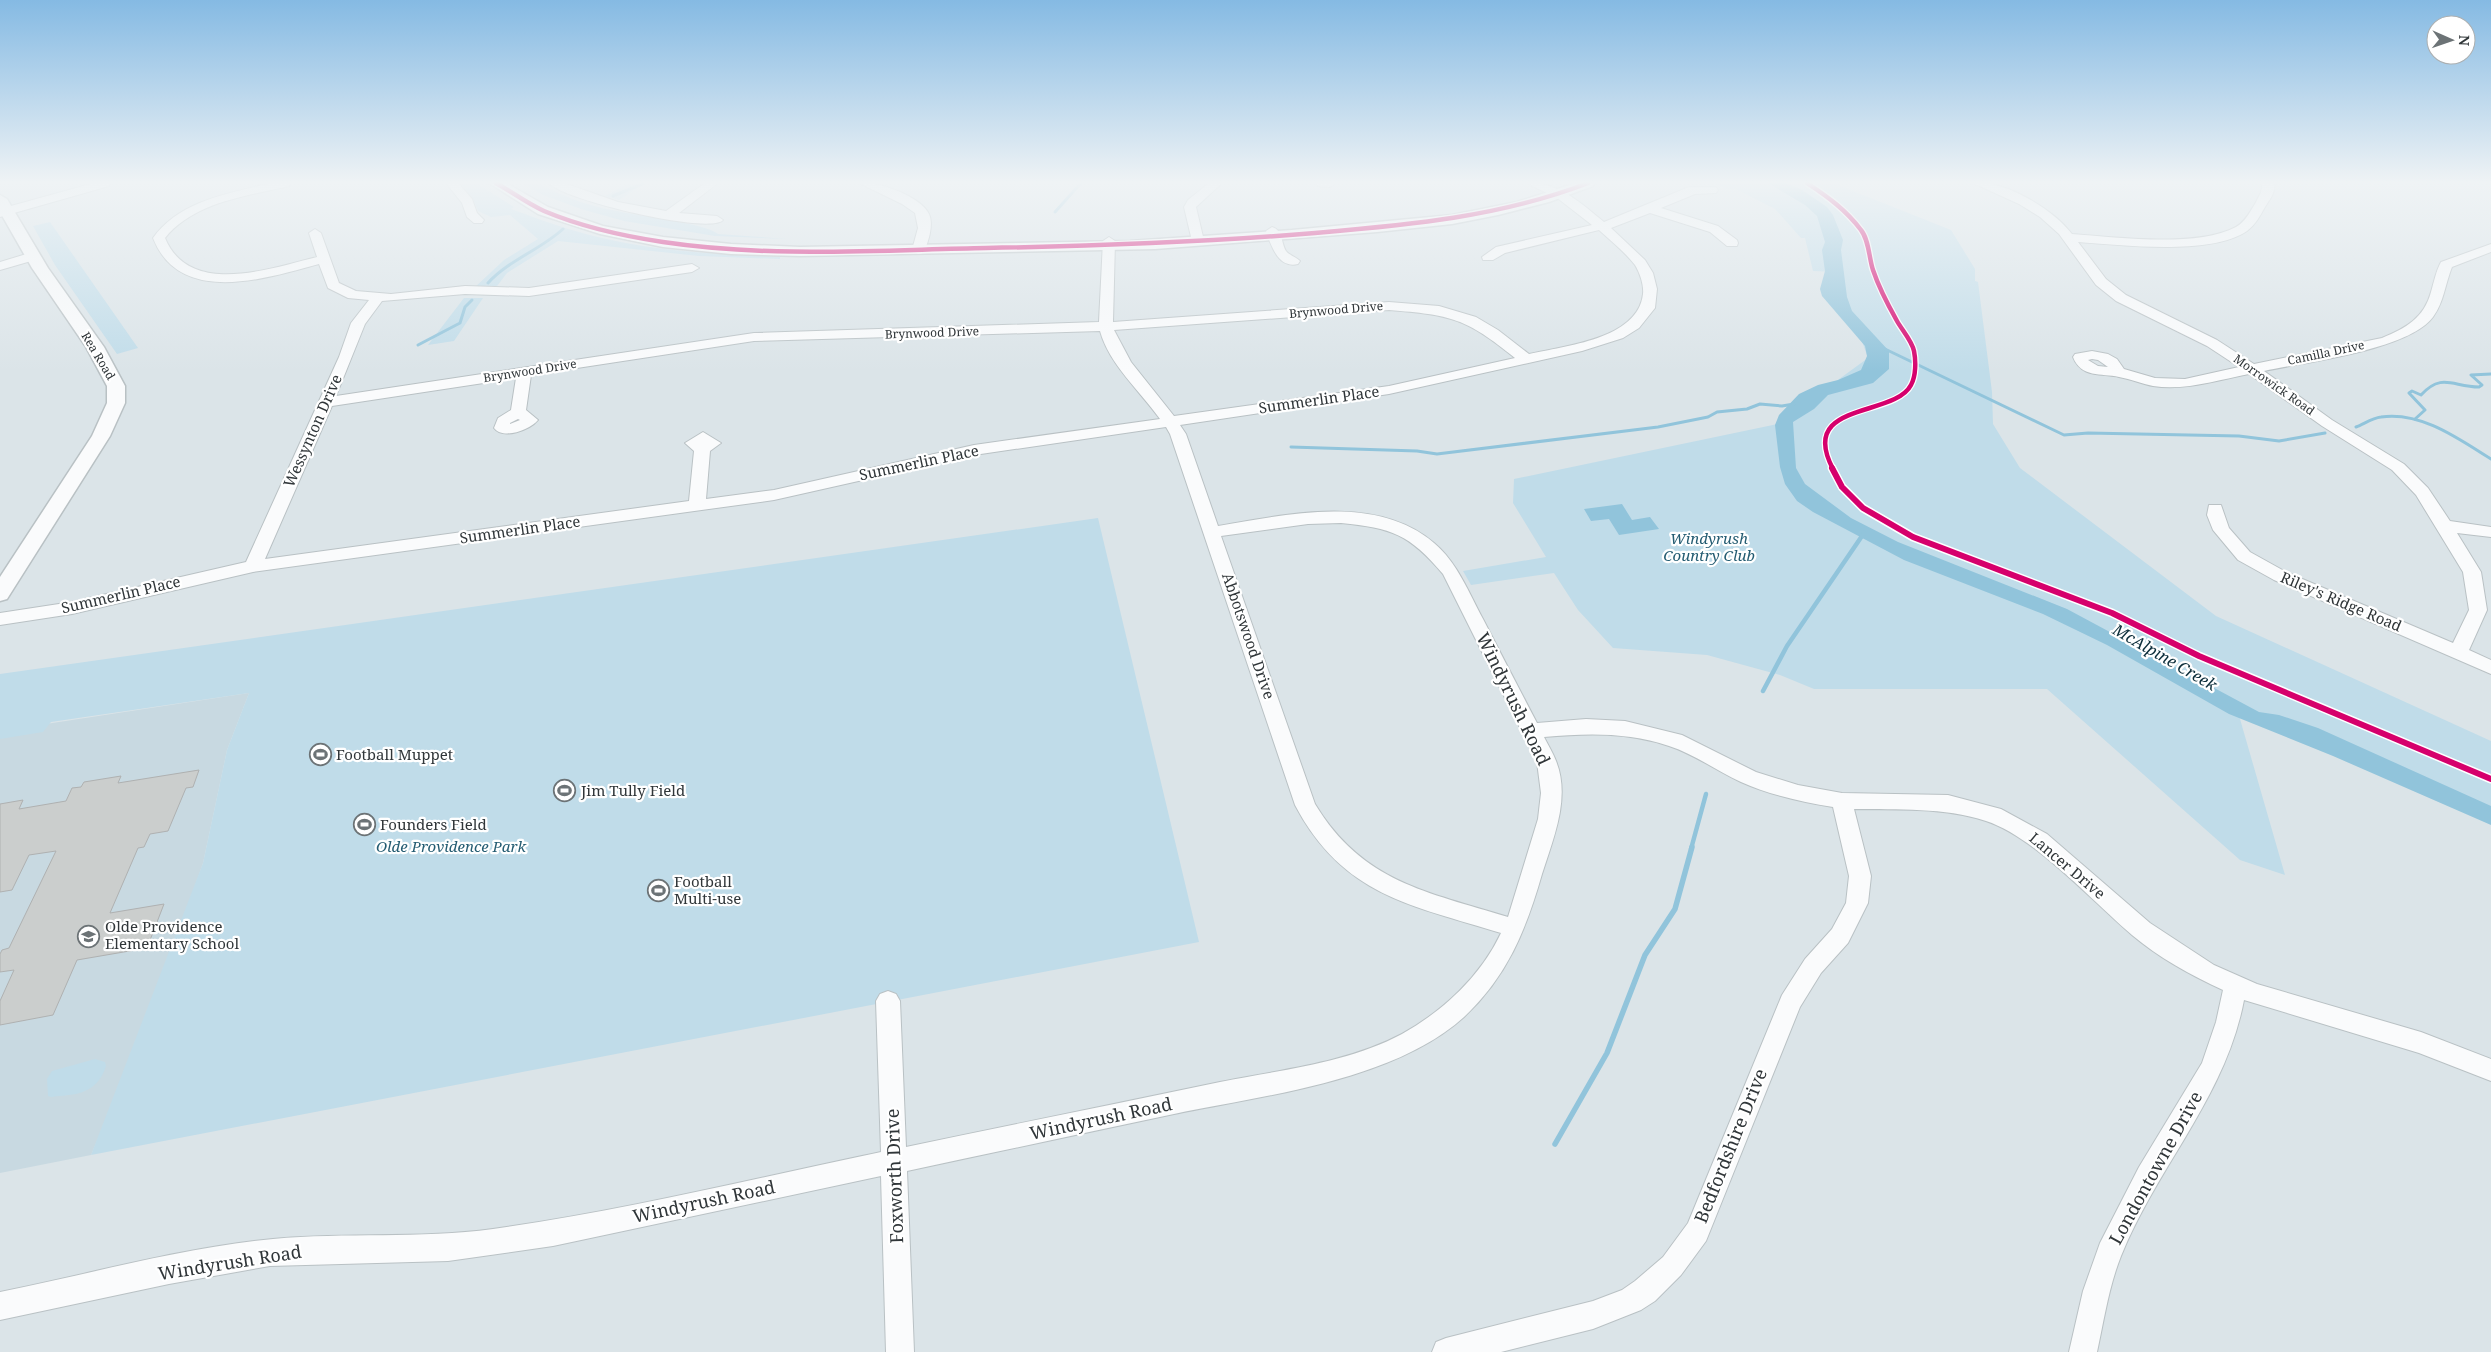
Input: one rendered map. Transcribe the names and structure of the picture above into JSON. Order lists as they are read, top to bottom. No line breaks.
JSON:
{"streets":{"main road":["Rea Road"],"street":["Brynwood Drive","Camilla Drive","Morrowick Road","Summerlin Place","Wessynton Drive","Riley's Ridge Road","Abbotswood Drive","Windyrush Road","Lancer Drive","Bedfordshire Drive","Londontowne Drive","Foxworth Drive"]},"crossings":[["Brynwood Drive","Summerlin Place"],["Brynwood Drive","Wessynton Drive"],["Brynwood Drive","Abbotswood Drive"],["Camilla Drive","Morrowick Road"],["Morrowick Road","Riley's Ridge Road"],["Summerlin Place","Wessynton Drive"],["Summerlin Place","Abbotswood Drive"],["Abbotswood Drive","Windyrush Road"],["Windyrush Road","Lancer Drive"],["Windyrush Road","Foxworth Drive"],["Lancer Drive","Bedfordshire Drive"],["Lancer Drive","Londontowne Drive"]],"water":["McAlpine Creek"],"parks":["Windyrush Country Club","Olde Providence Park"],"places":{"sports":["Football Muppet","Jim Tully Field","Founders Field","Football Multi-use"],"school or university":["Olde Providence Elementary School"]},"north":"right"}
